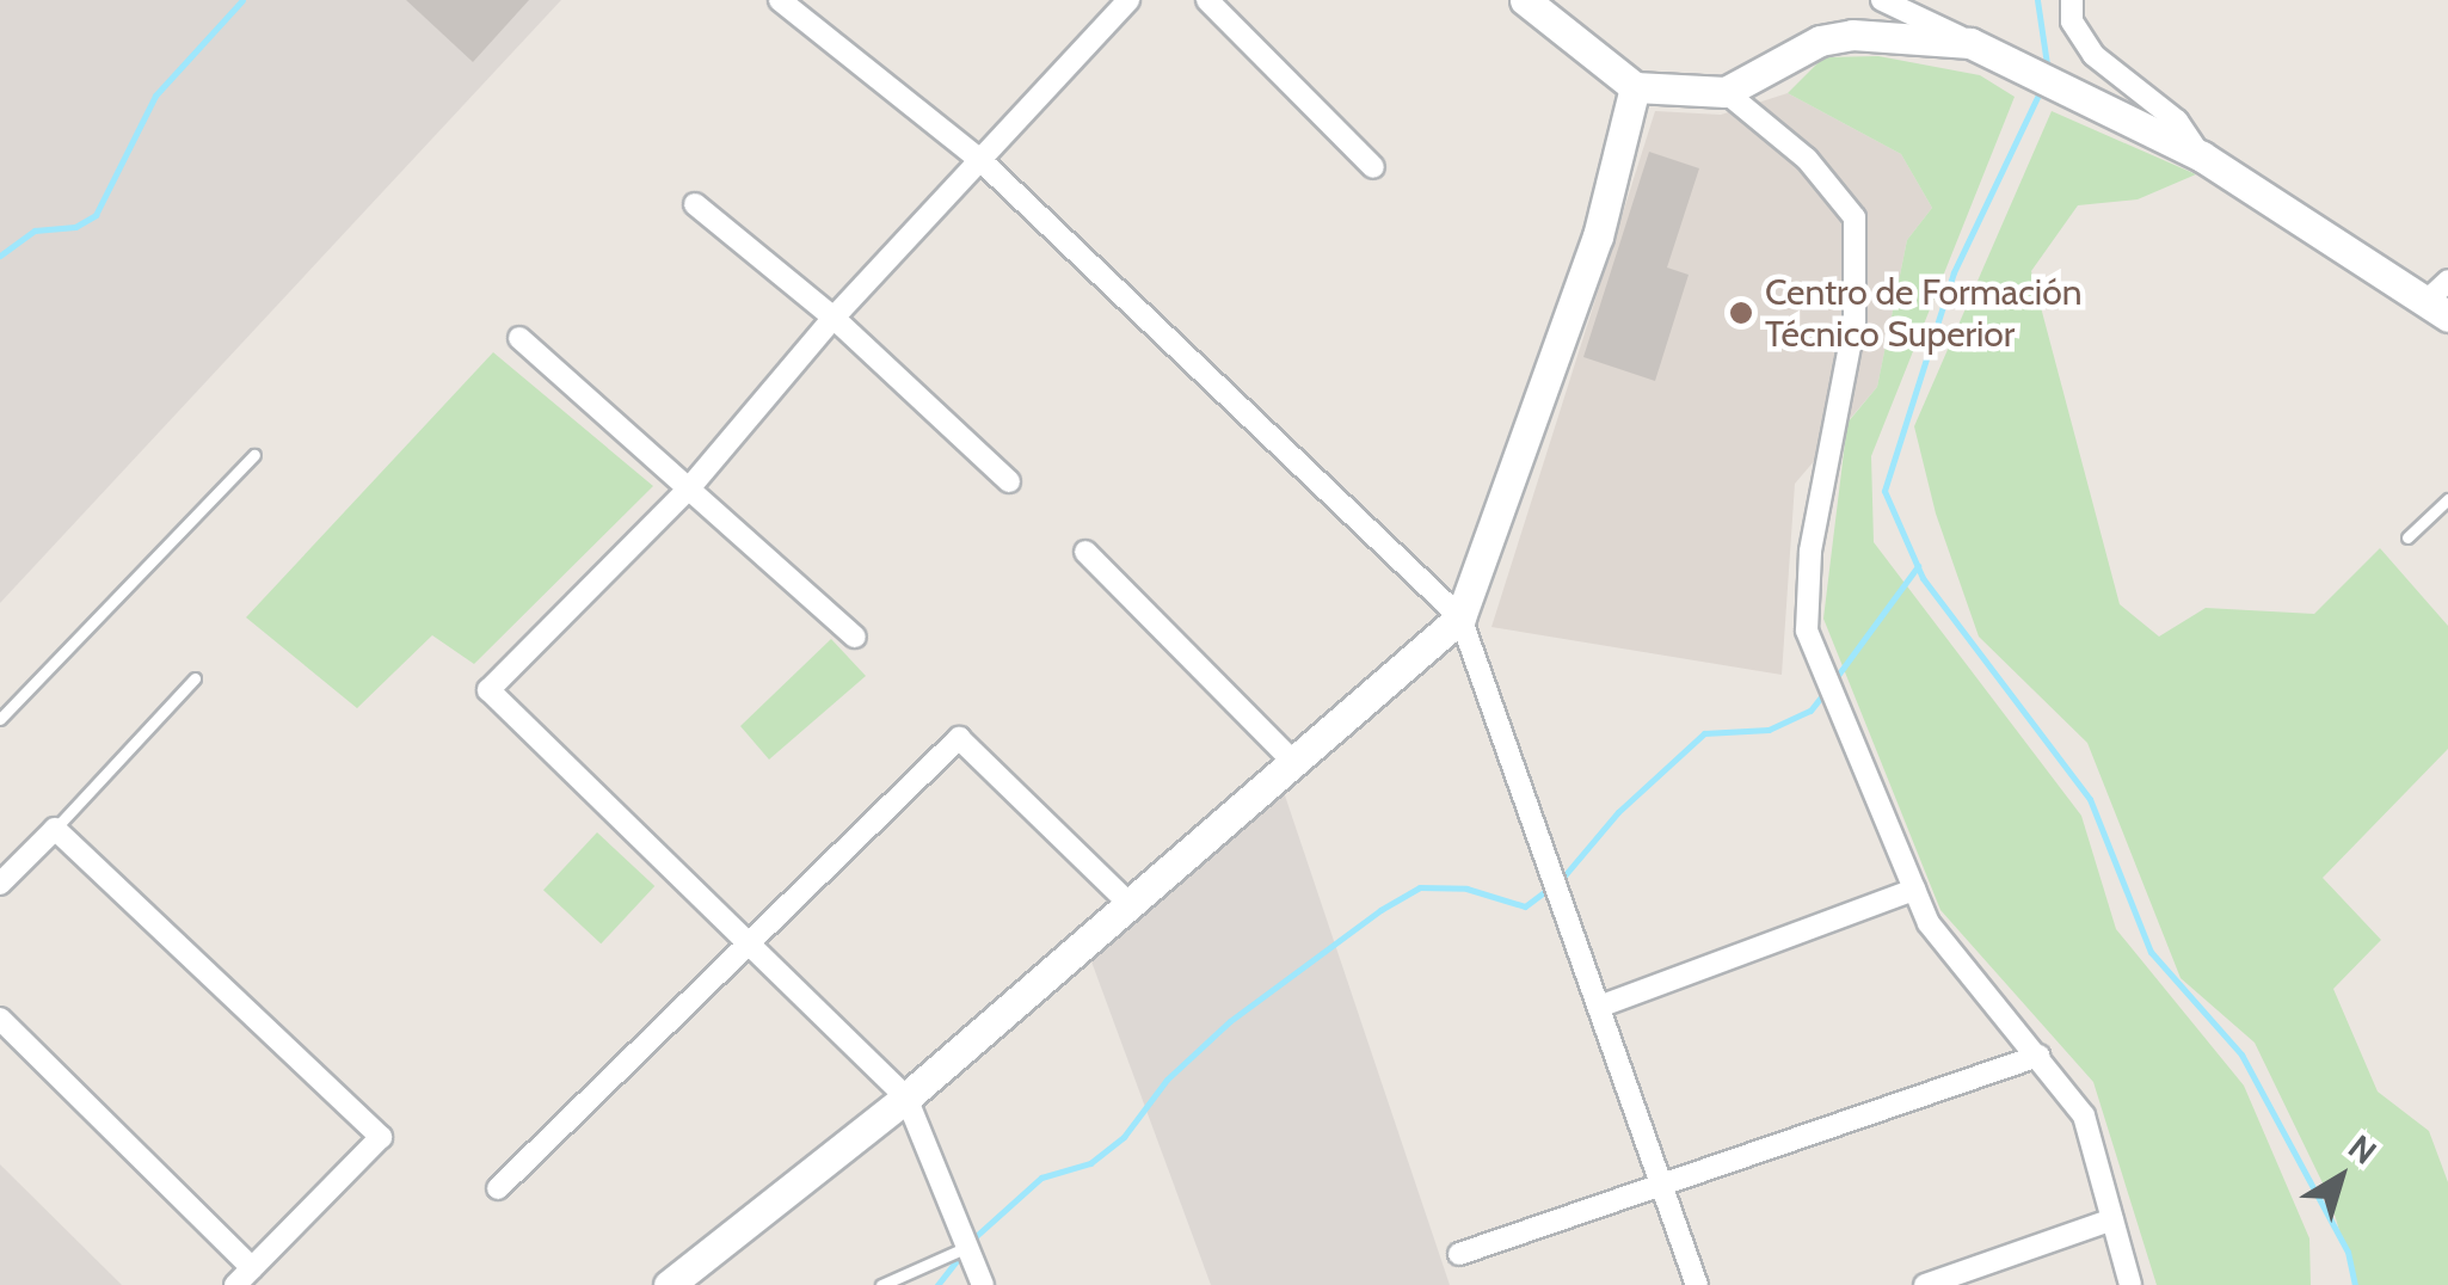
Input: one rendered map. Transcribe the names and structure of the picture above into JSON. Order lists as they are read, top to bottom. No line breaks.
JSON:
{"places":["Centro de Formación Técnico Superior"],"north":"top right"}
